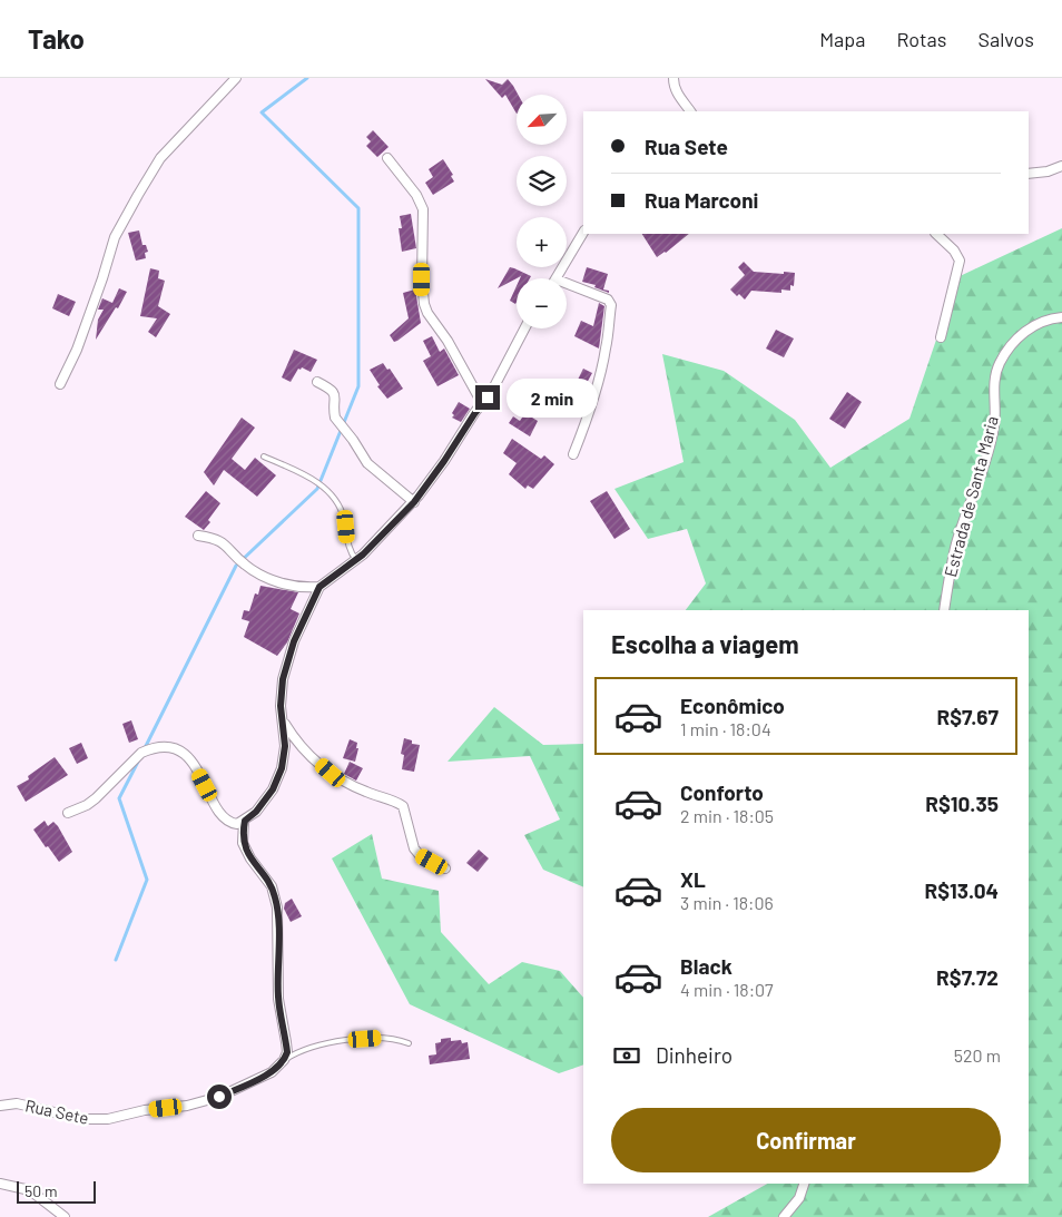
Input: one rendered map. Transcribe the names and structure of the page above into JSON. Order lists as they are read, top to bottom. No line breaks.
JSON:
{"streets":{"street":["Estrada de Santa Maria","Rua Sete"]},"scale_bar":"50 m","north":"bottom left","page":{"header":"Tako","nav":["Mapa","Rotas","Salvos"],"map_buttons":["+","−"],"banner":["Rua Sete","Rua Marconi"],"bubble":"2 min","heading":"Escolha a viagem","list":[{"name":"Econômico","note":"1 min · 18:04","value":"R$7.67"},{"name":"Conforto","note":"2 min · 18:05","value":"R$10.35"},{"name":"XL","note":"3 min · 18:06","value":"R$13.04"},{"name":"Black","note":"4 min · 18:07","value":"R$7.72"}],"pay":["Dinheiro","520 m"],"buttons":"Confirmar","scale":"50 m"}}
